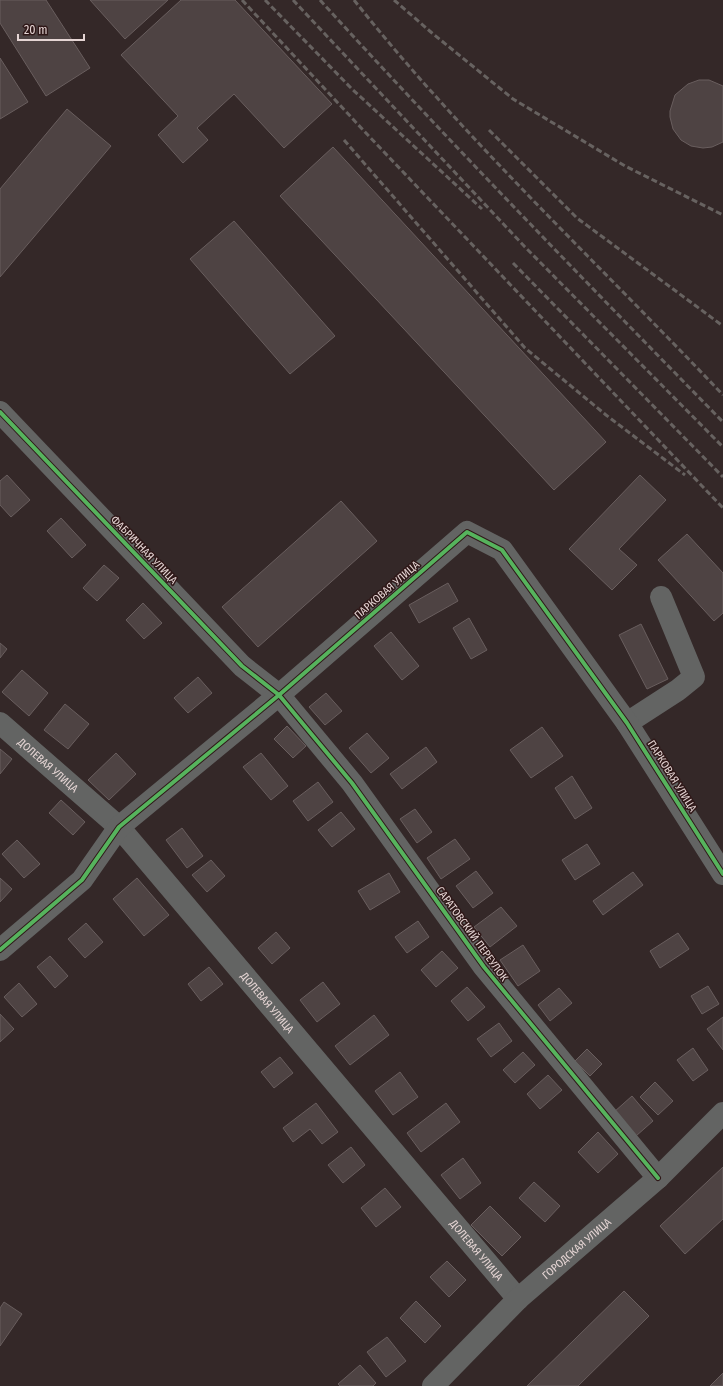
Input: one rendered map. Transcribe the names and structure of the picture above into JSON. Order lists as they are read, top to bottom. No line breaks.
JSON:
{"streets":{"street":["ФАБРИЧНАЯ УЛИЦА","ПАРКОВАЯ УЛИЦА","ДОЛЕВАЯ УЛИЦА","САРАТОВСКИЙ ПЕРЕУЛОК","ГОРОДСКАЯ УЛИЦА"]},"crossings":[["ФАБРИЧНАЯ УЛИЦА","ПАРКОВАЯ УЛИЦА"],["ФАБРИЧНАЯ УЛИЦА","САРАТОВСКИЙ ПЕРЕУЛОК"],["ПАРКОВАЯ УЛИЦА","ДОЛЕВАЯ УЛИЦА"],["ПАРКОВАЯ УЛИЦА","САРАТОВСКИЙ ПЕРЕУЛОК"],["ДОЛЕВАЯ УЛИЦА","ГОРОДСКАЯ УЛИЦА"],["САРАТОВСКИЙ ПЕРЕУЛОК","ГОРОДСКАЯ УЛИЦА"]],"scale_bar":"20 m"}
